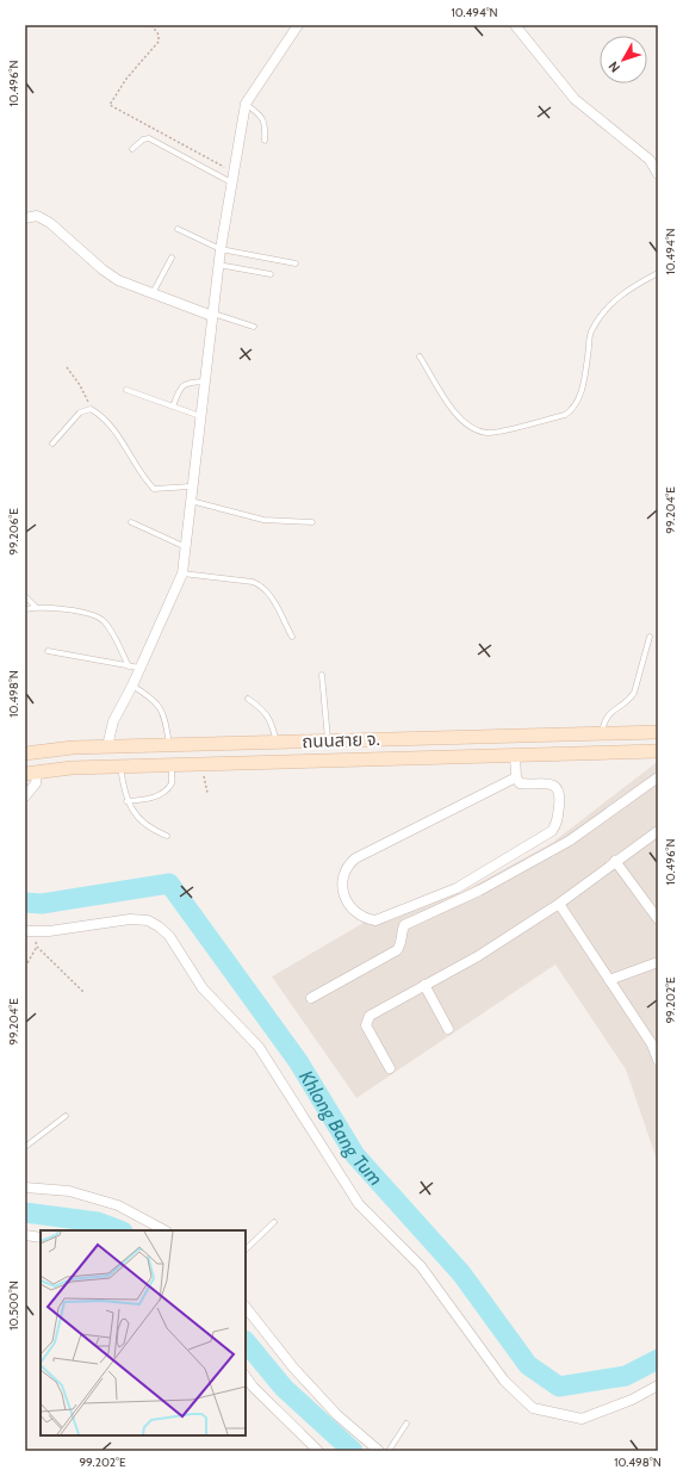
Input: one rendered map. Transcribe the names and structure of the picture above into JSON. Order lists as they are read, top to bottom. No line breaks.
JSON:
{"streets":{"main road":["ถนนสาย จ."]},"water":["Khlong Bang Tum"],"north":"bottom left","coordinates":["10.494°N","10.496°N","99.204°E","99.206°E","10.498°N","99.202°E","10.500°N"]}
